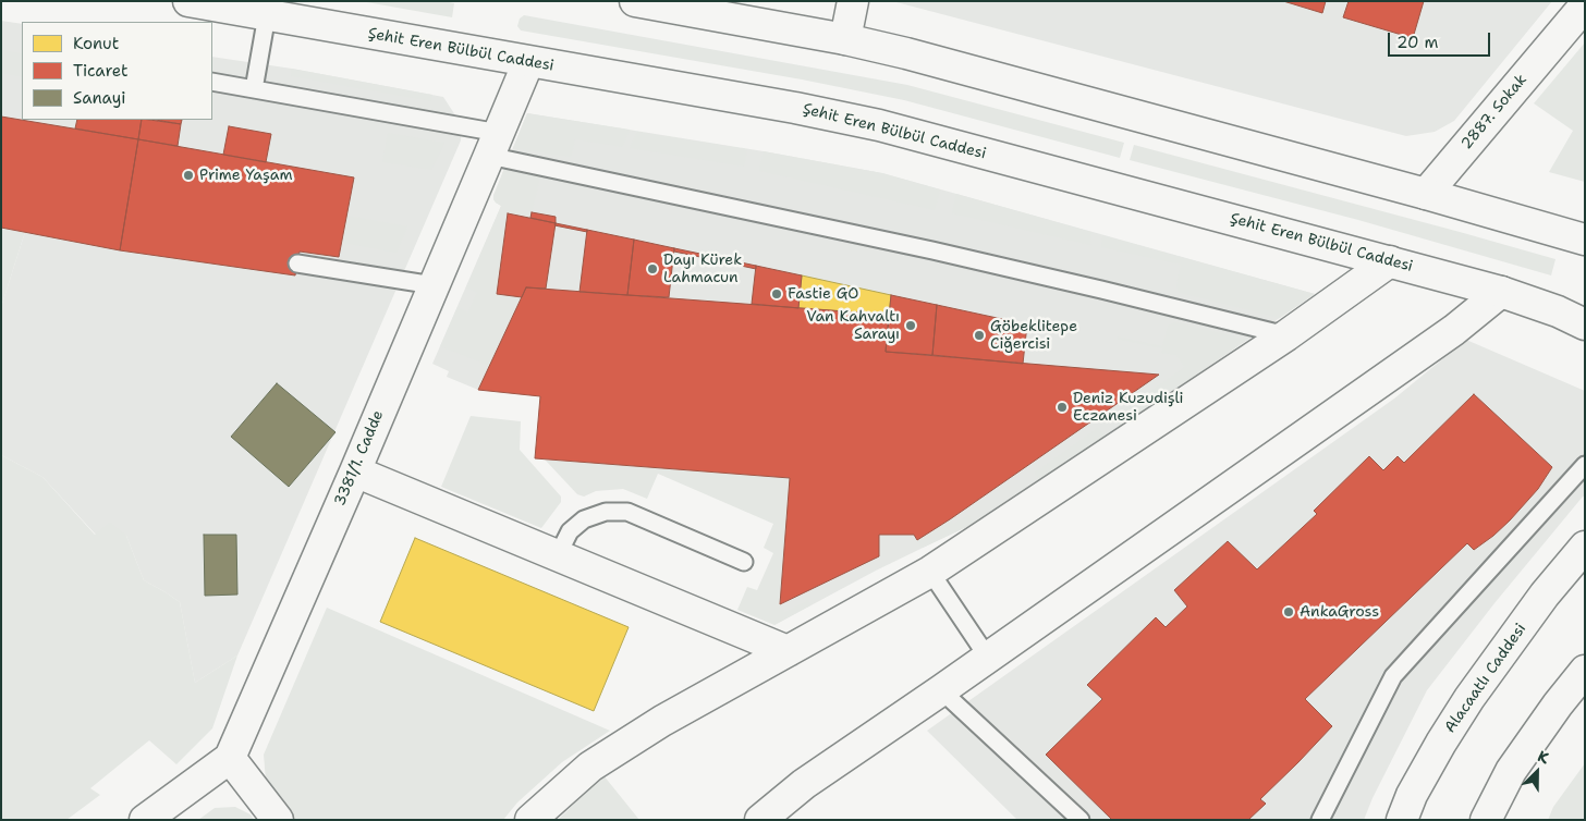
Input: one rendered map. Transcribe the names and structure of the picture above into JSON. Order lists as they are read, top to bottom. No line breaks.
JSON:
{"streets":{"street":["Şehit Eren Bülbül Caddesi","2887. Sokak","3381/1. Cadde","Alacaatlı Caddesi"]},"crossings":[["Şehit Eren Bülbül Caddesi","3381/1. Cadde"]],"places":["Prime Yaşam","Dayı Kürek Lahmacun","Fastie GO","Van Kahvaltı Sarayı","Göbeklitepe Ciğercisi","Deniz Kuzudişli Eczanesi","AnkaGross"],"legend":["Konut","Ticaret","Sanayi"],"scale_bar":"20 m","north":"top right"}
